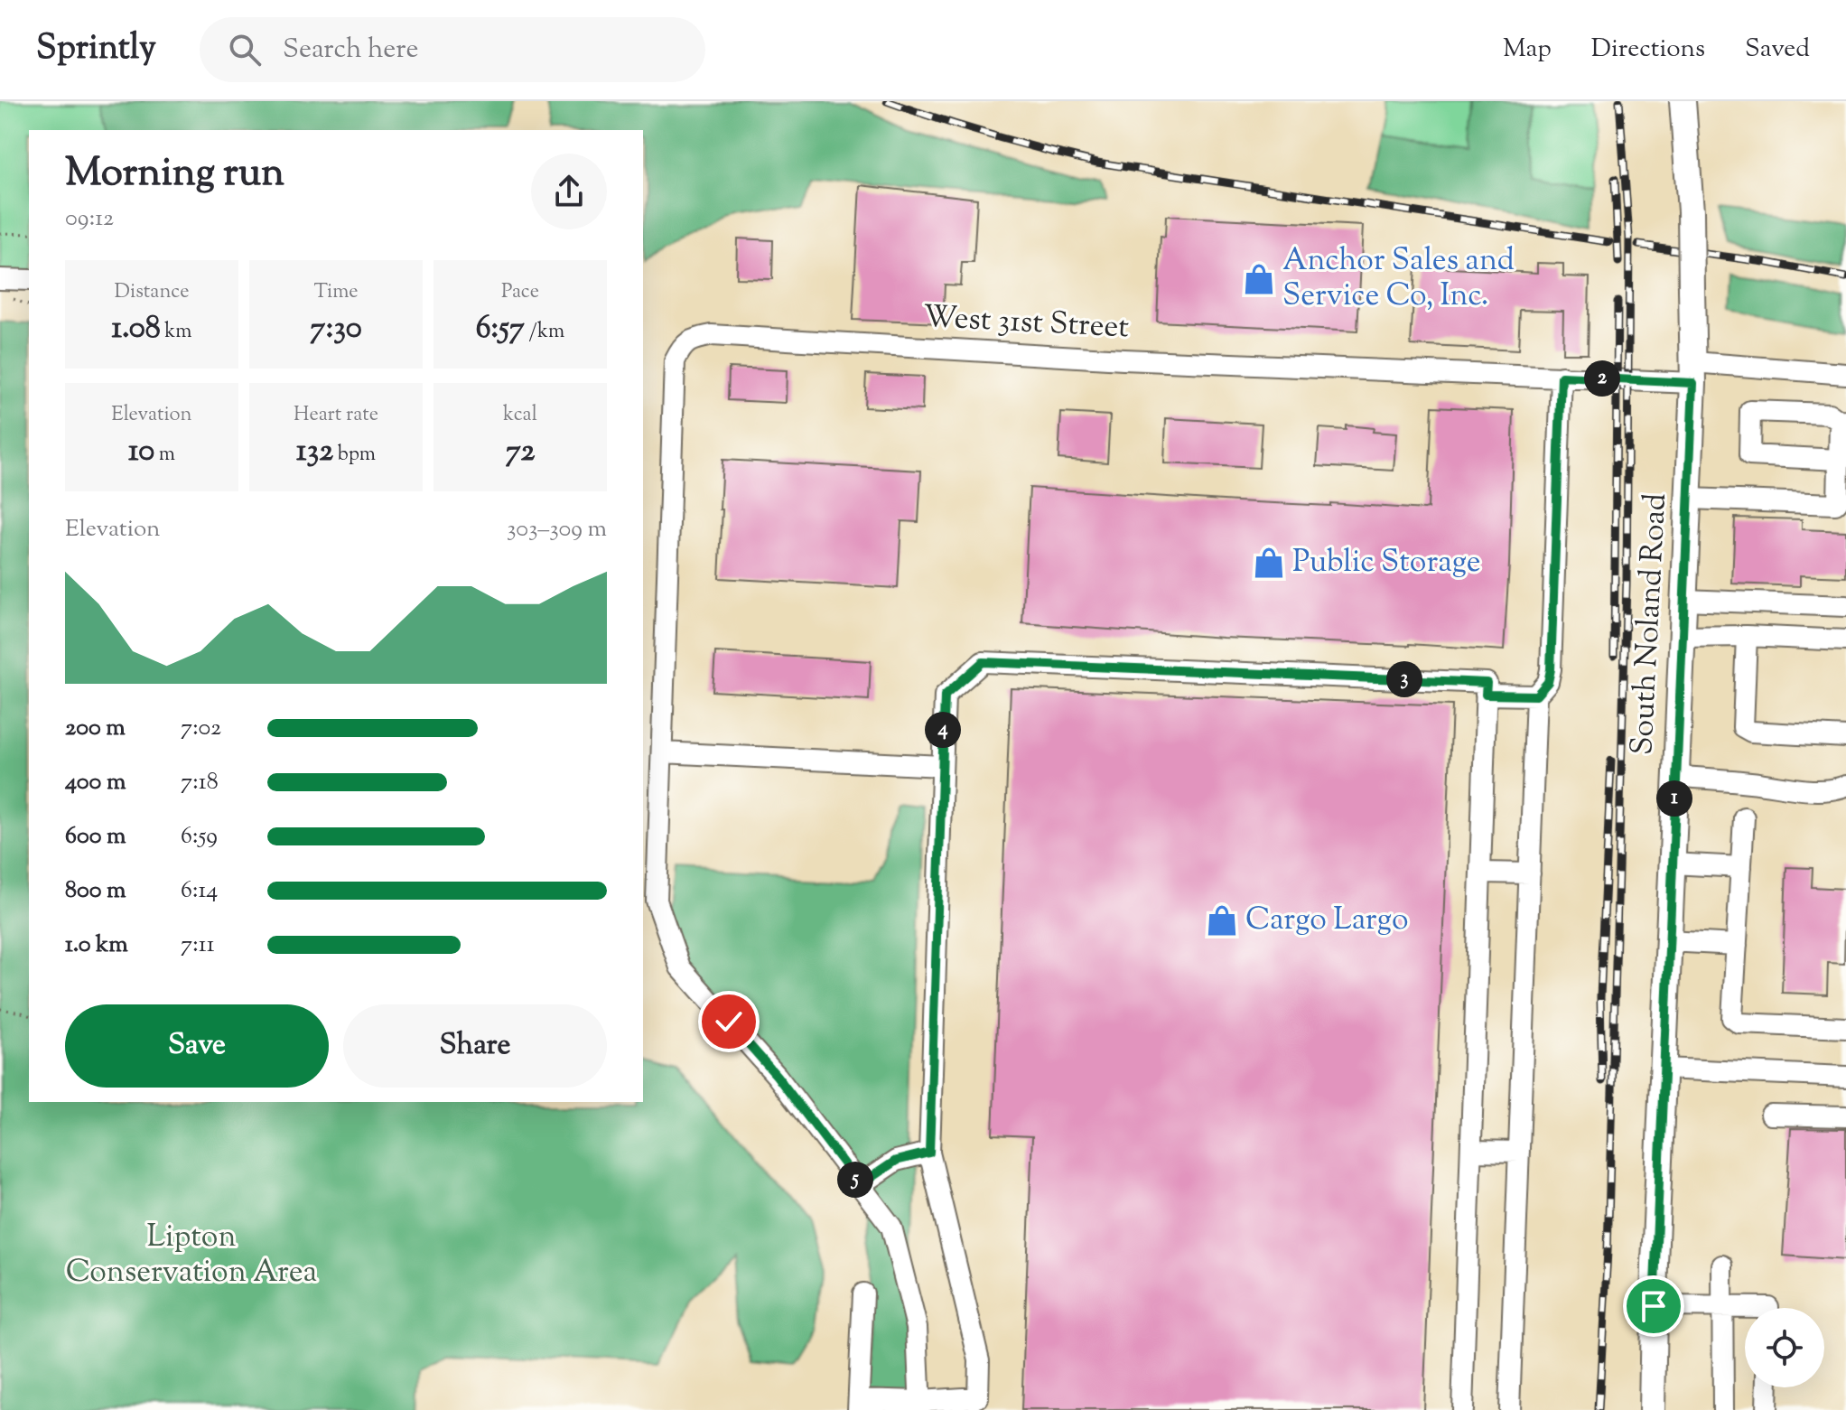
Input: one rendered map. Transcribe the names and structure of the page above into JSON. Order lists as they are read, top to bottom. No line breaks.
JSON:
{"streets":{"main road":["South Noland Road"],"street":["West 31st Street"]},"crossings":[["West 31st Street","South Noland Road"]],"parks":["Lipton Conservation Area"],"places":{"shop":["Anchor Sales and Service Co, Inc.","Public Storage","Cargo Largo"]},"page":{"header":"Sprintly","search":"Search here","nav":["Map","Directions","Saved"],"heading":["Morning run","09:12"],"stats":[["Distance","1.08 km"],["Time","7:30"],["Pace","6:57 /km"],["Elevation","10 m"],["Heart rate","132 bpm"],["kcal","72"]],"pins":["2","3","4","1","5"],"chart":["Elevation","303–309 m"],"list":[{"name":"200 m","note":"7:02"},{"name":"400 m","note":"7:18"},{"name":"600 m","note":"6:59"},{"name":"800 m","note":"6:14"},{"name":"1.0 km","note":"7:11"}],"buttons":["Save","Share"]}}
